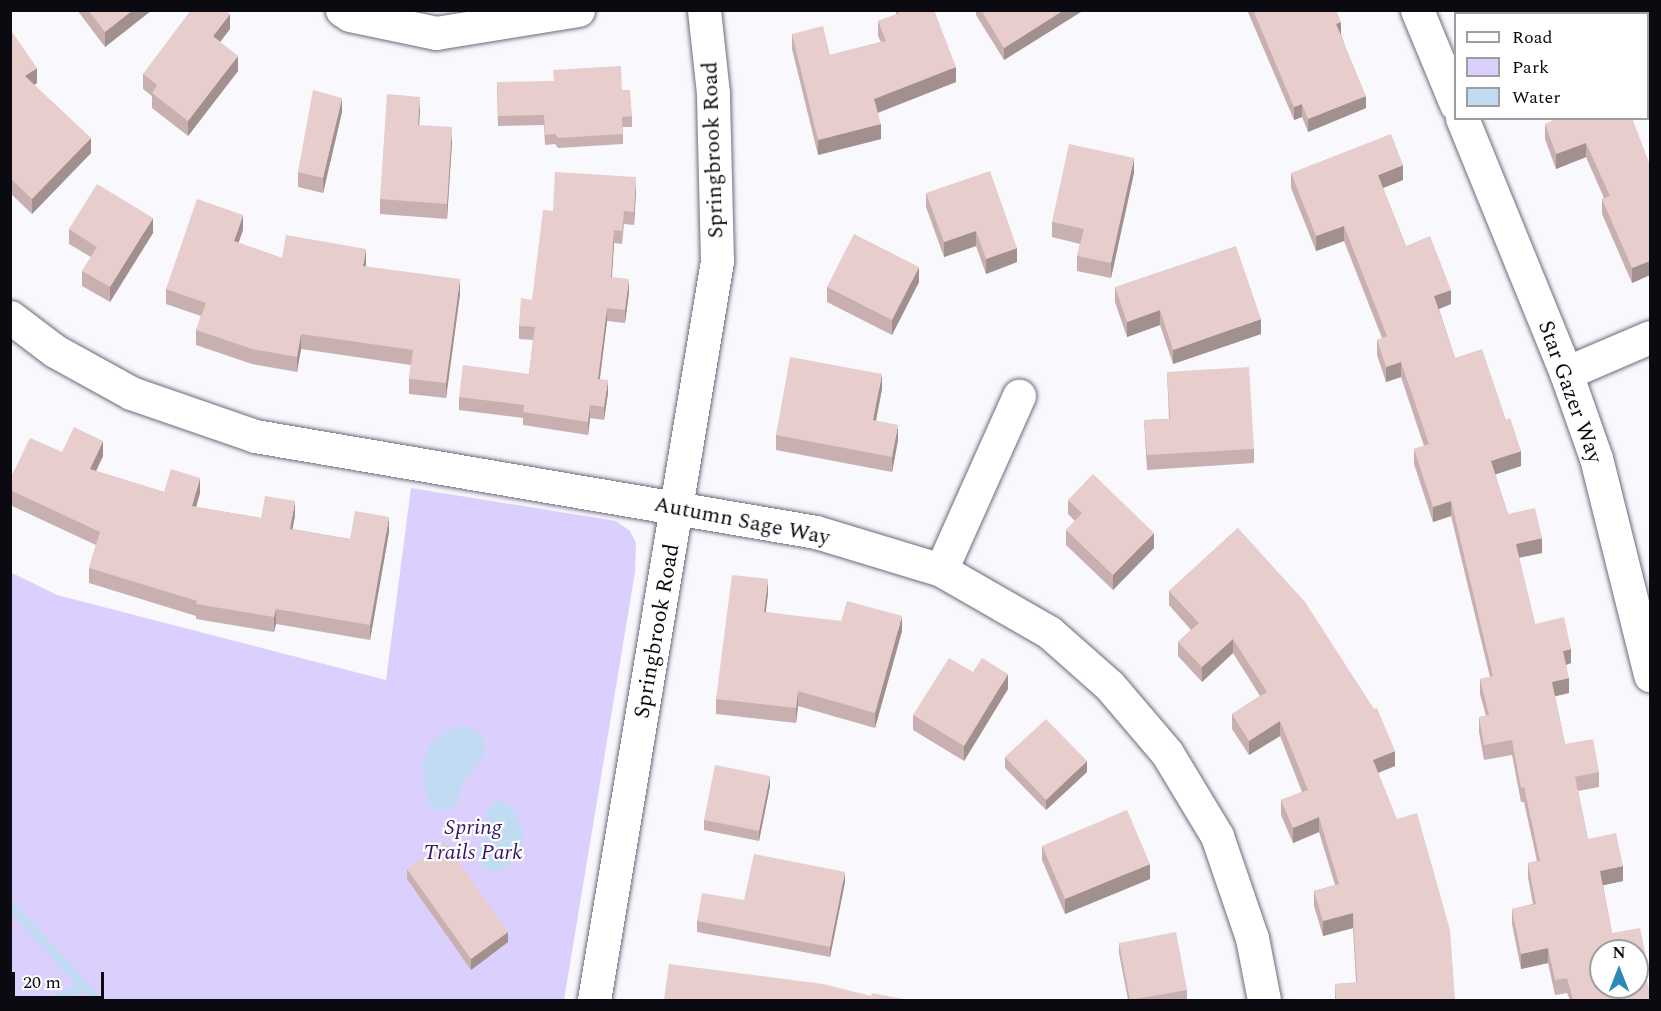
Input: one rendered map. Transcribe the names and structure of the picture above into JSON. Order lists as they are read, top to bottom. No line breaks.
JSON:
{"streets":{"street":["Springbrook Road","Star Gazer Way","Autumn Sage Way"]},"crossings":[["Springbrook Road","Autumn Sage Way"]],"parks":["Spring Trails Park"],"legend":["Road","Park","Water"],"scale_bar":"20 m","north":"top"}
